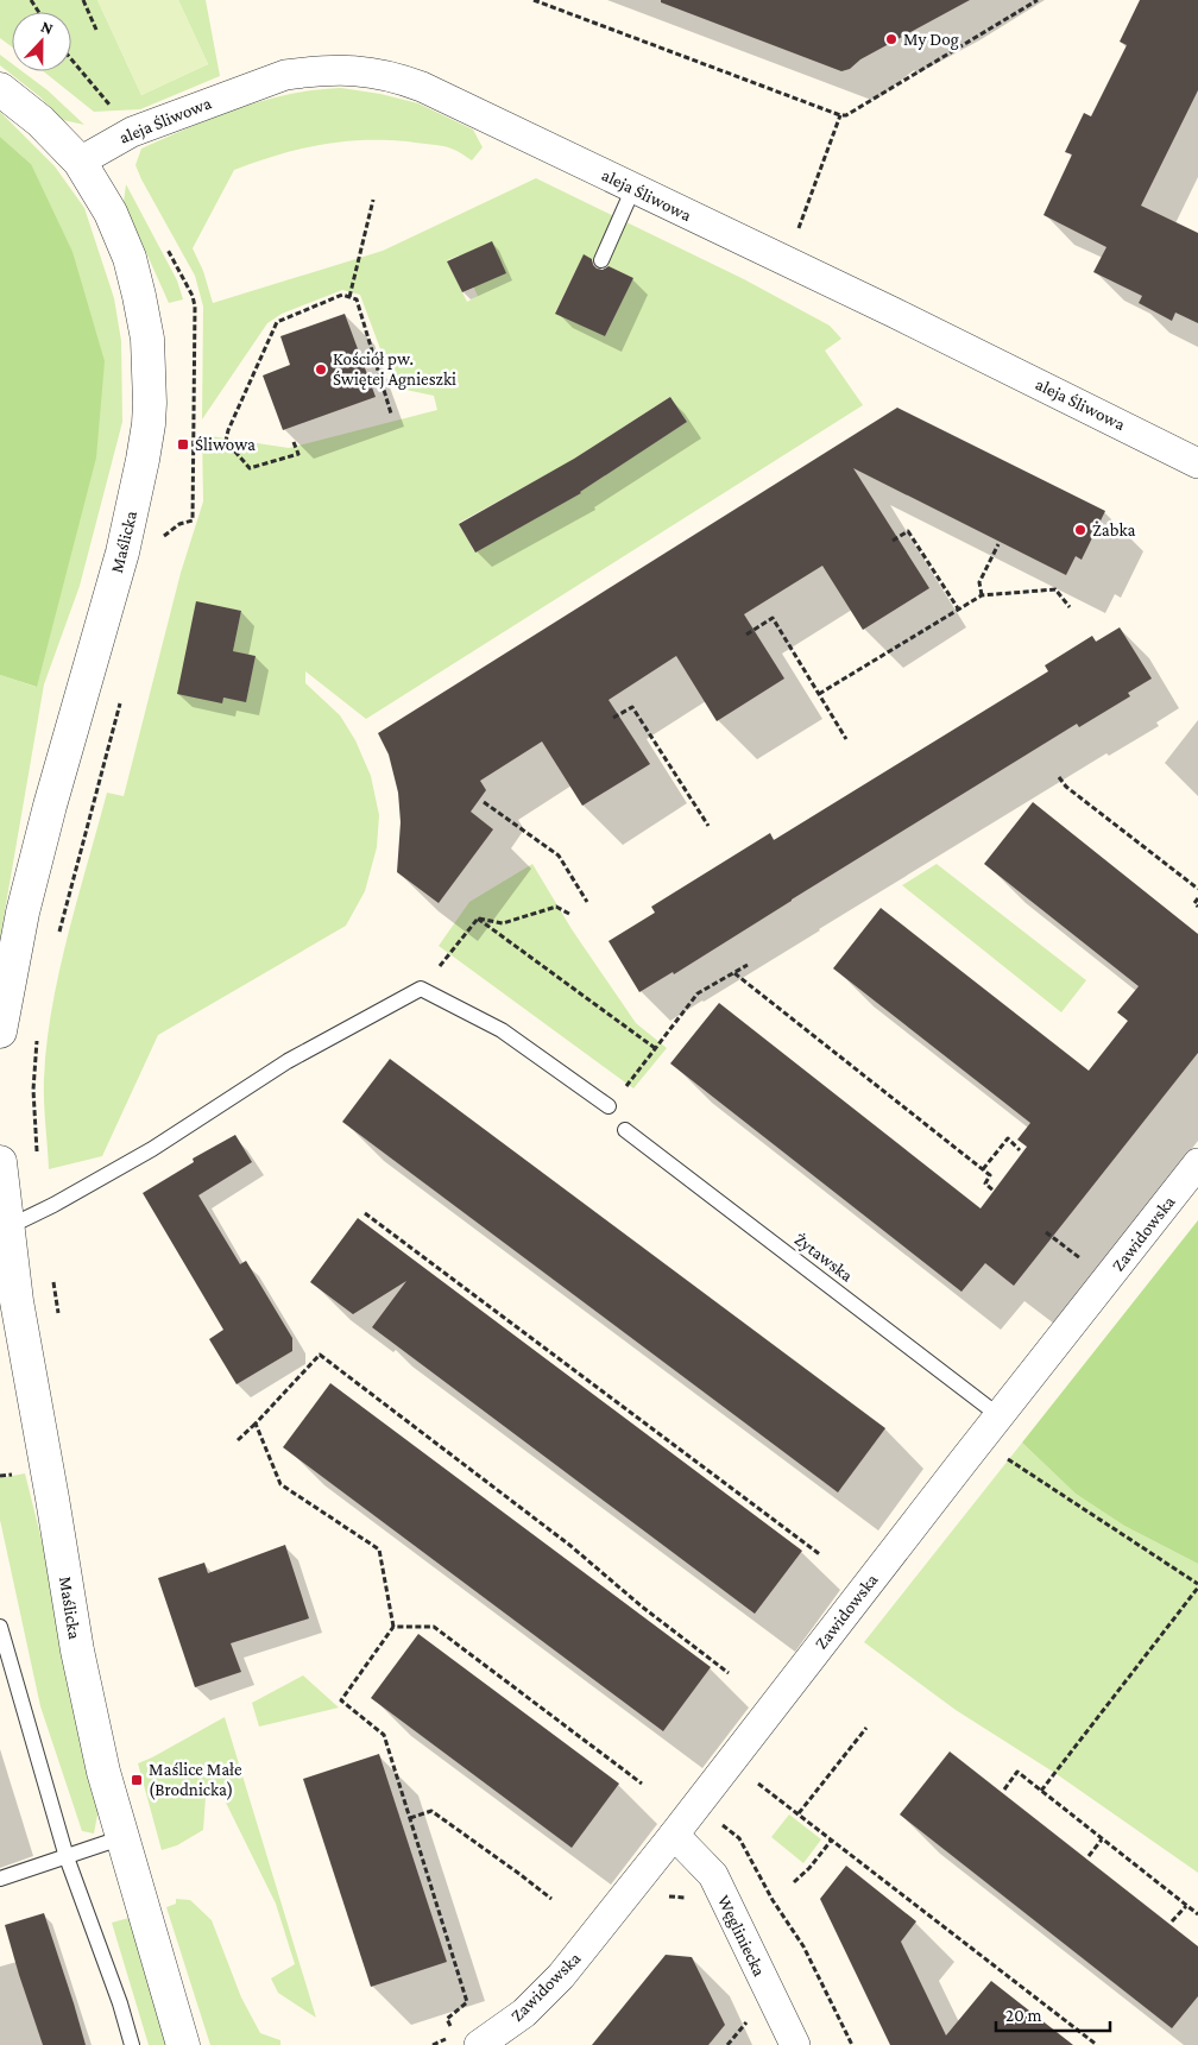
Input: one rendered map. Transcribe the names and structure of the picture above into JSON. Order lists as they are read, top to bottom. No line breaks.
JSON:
{"streets":{"street":["aleja Śliwowa","Maślicka","Zawidowska","Węgliniecka"],"lane":["Żytawska"]},"crossings":[["aleja Śliwowa","Maślicka"],["Zawidowska","Żytawska"],["Zawidowska","Węgliniecka"]],"places":{"other":["My Dog","Kościół pw. Świętej Agnieszki","Żabka"],"transit":["Śliwowa","Maślice Małe (Brodnicka)"]},"scale_bar":"20 m","north":"top"}
